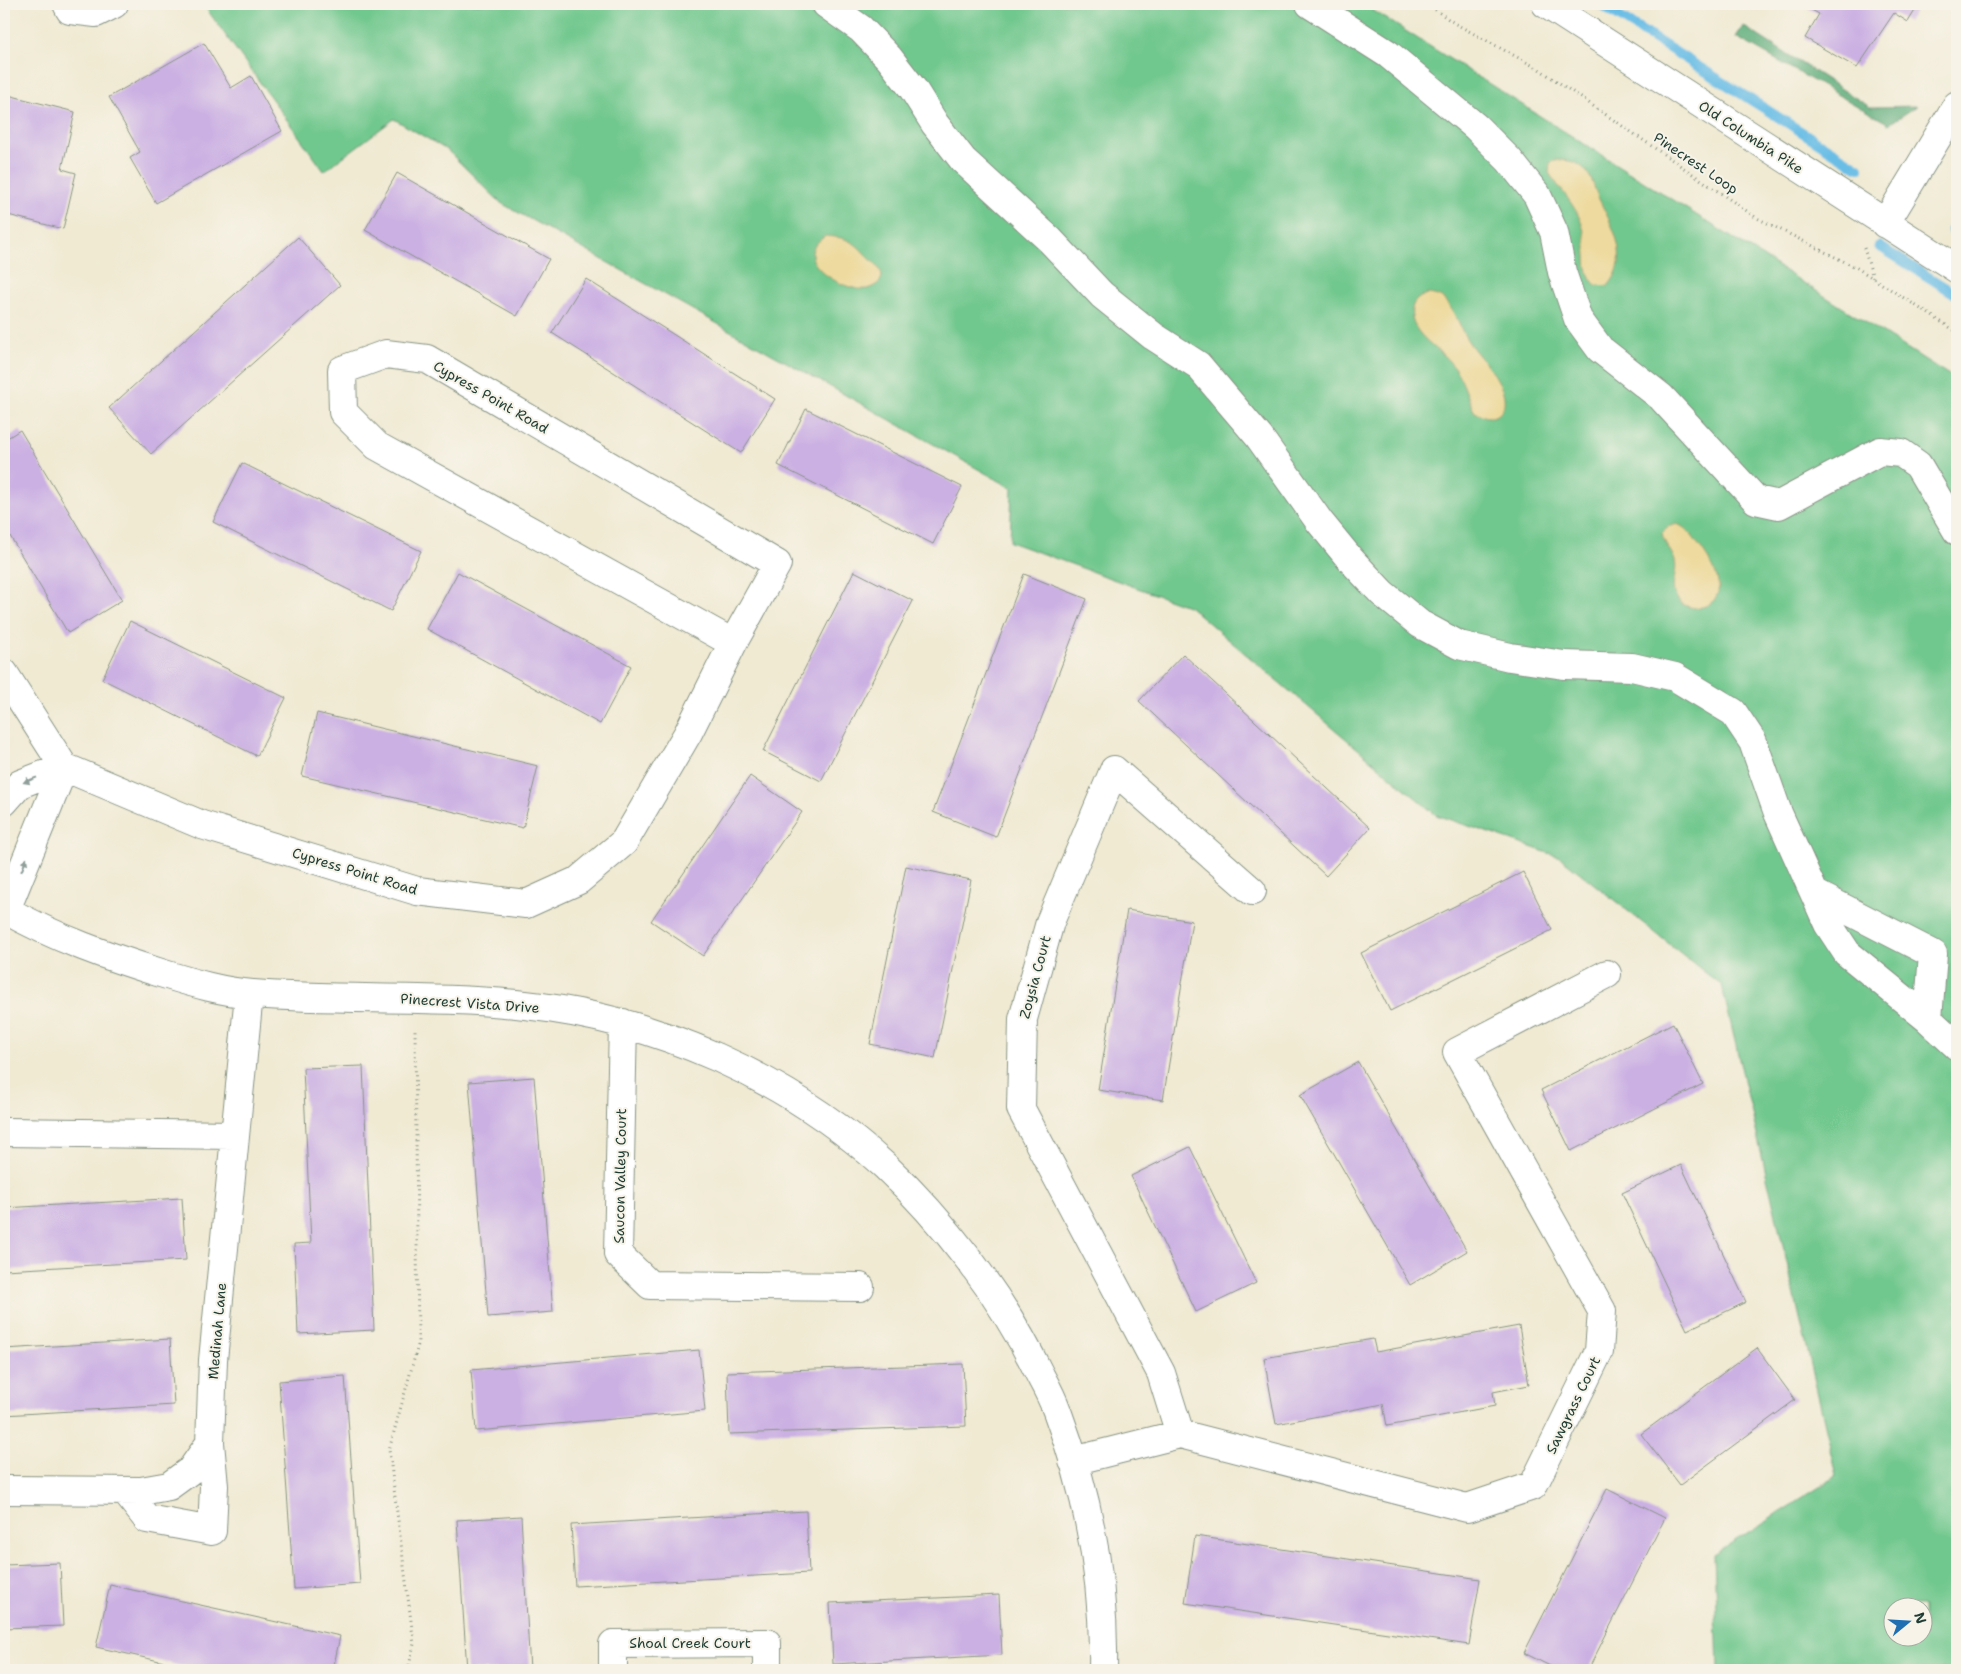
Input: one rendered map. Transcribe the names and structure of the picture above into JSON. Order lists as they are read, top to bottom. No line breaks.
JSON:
{"streets":{"street":["Old Columbia Pike","Cypress Point Road","Zoysia Court","Pinecrest Vista Drive","Saucon Valley Court","Medinah Lane","Sawgrass Court","Shoal Creek Court"],"path":["Pinecrest Loop"]},"crossings":[["Zoysia Court","Sawgrass Court"],["Pinecrest Vista Drive","Saucon Valley Court"],["Pinecrest Vista Drive","Medinah Lane"],["Pinecrest Vista Drive","Sawgrass Court"]],"north":"right"}
